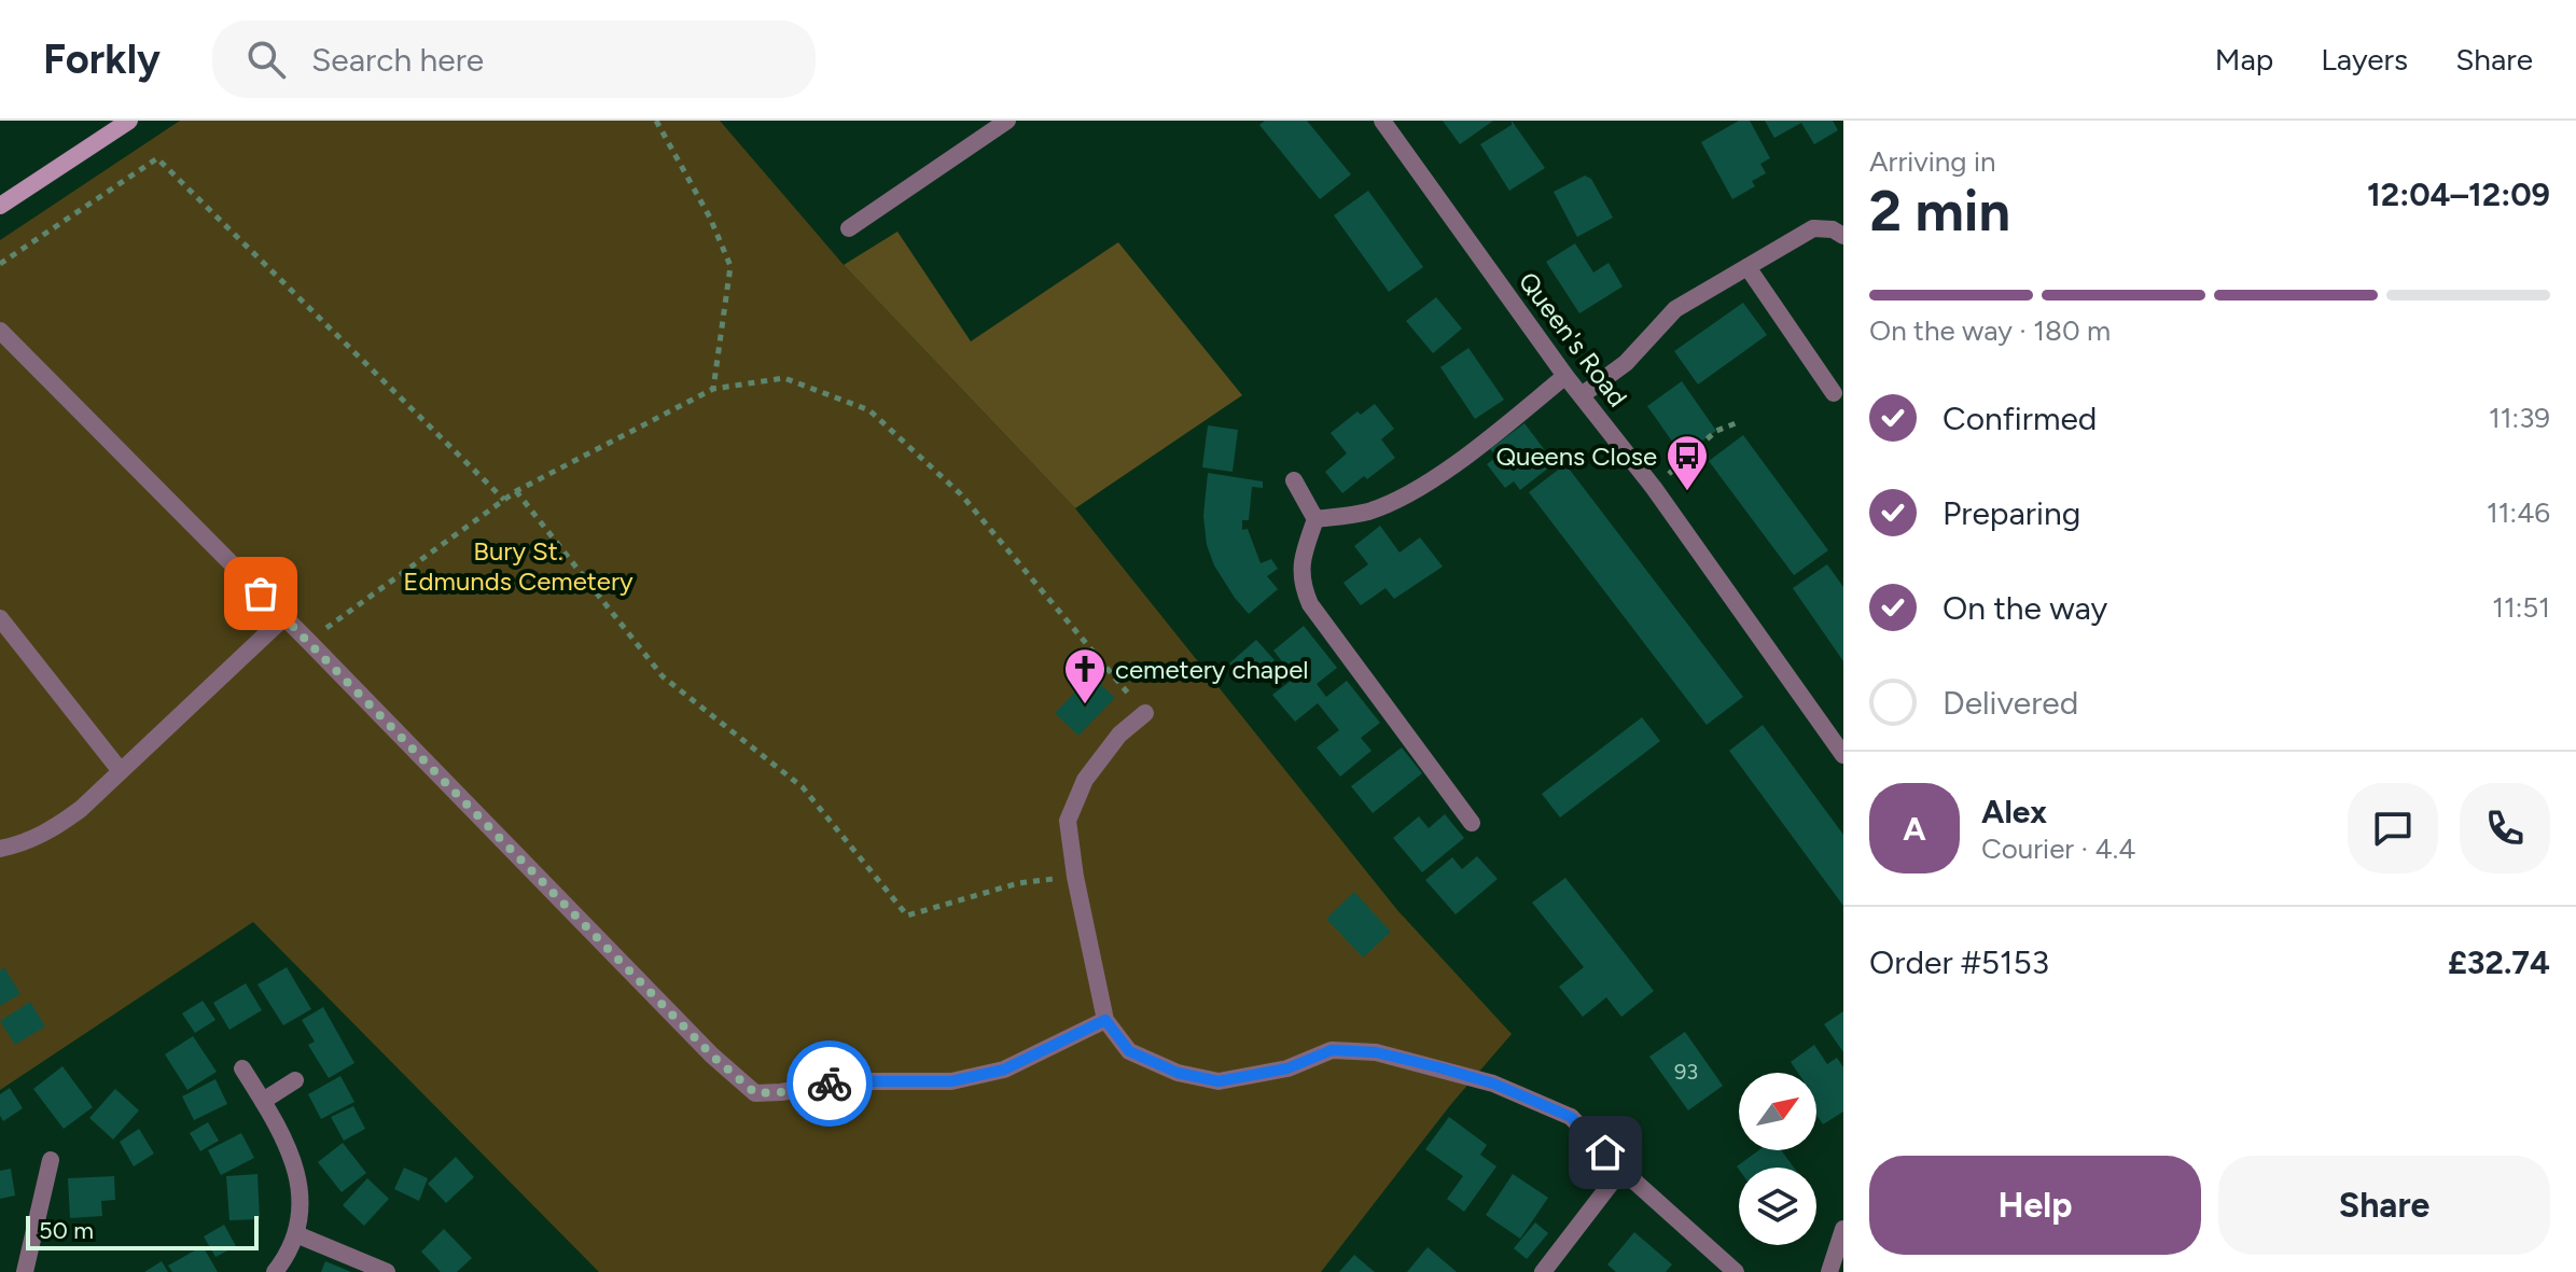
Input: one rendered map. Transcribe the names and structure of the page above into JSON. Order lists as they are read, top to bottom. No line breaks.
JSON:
{"streets":{"street":["Queen's Road"]},"parks":["Bury St. Edmunds Cemetery"],"places":{"bus stop":["Queens Close"],"church":["cemetery chapel"]},"house_numbers":["93"],"scale_bar":"50 m","north":"top right","page":{"header":"Forkly","search":"Search here","nav":["Map","Layers","Share"],"heading":["2 min","Arriving in","12:04–12:09"],"panel":["Alex","Courier · 4.4","Order #5153","£32.74"],"bar":"On the way · 180 m","list":[["Confirmed","11:39"],["Preparing","11:46"],["On the way","11:51"],"Delivered"],"round":"A","buttons":["Help","Share"],"scale":"50 m"}}
